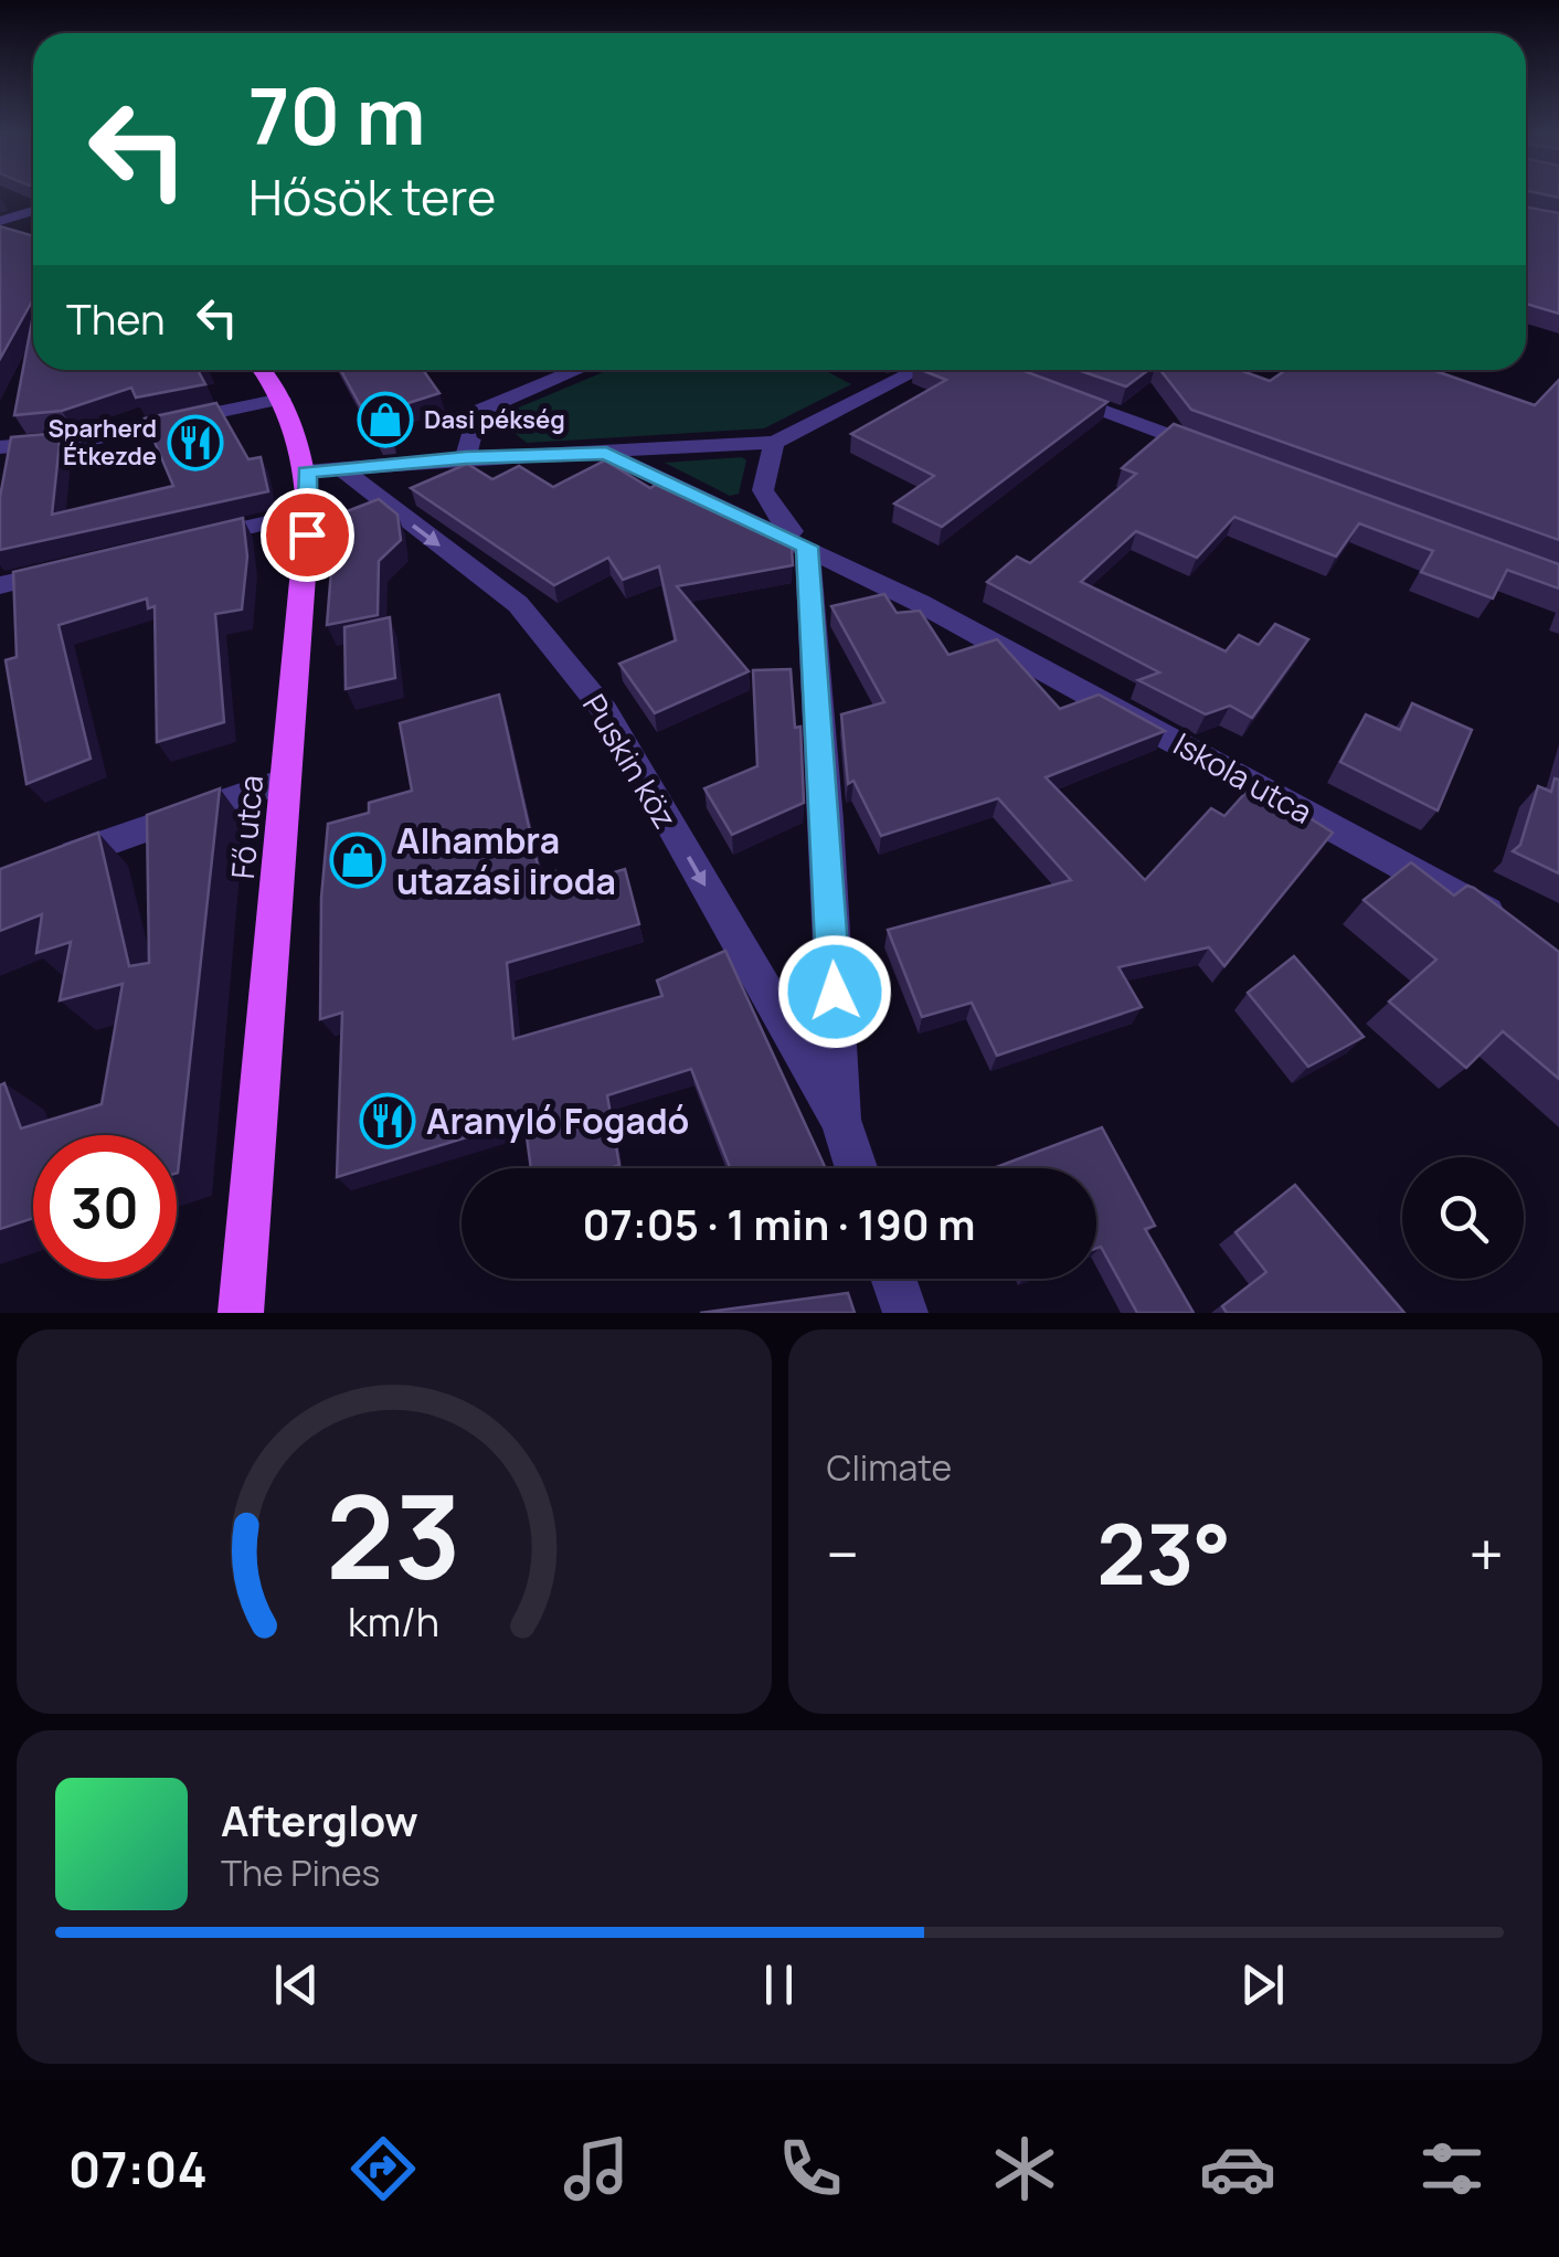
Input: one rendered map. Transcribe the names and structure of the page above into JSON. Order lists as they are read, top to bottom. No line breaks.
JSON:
{"streets":{"main road":["Fő utca"],"street":["Puskin köz","Iskola utca"]},"one_way":["Puskin köz"],"places":{"shop":["Dasi pékség","Alhambra utazási iroda"],"restaurant":["Sparherd Étkezde","Aranyló Fogadó"]},"page":{"turn":["70 m","Hősök tere"],"then":"Then","limit":"30","trip":"07:05 · 1 min · 190 m","tile":"Climate","heat":["−","23°","+"],"song":["Afterglow","The Pines"],"tabs":"07:04","gauge":["23","km/h"]}}
